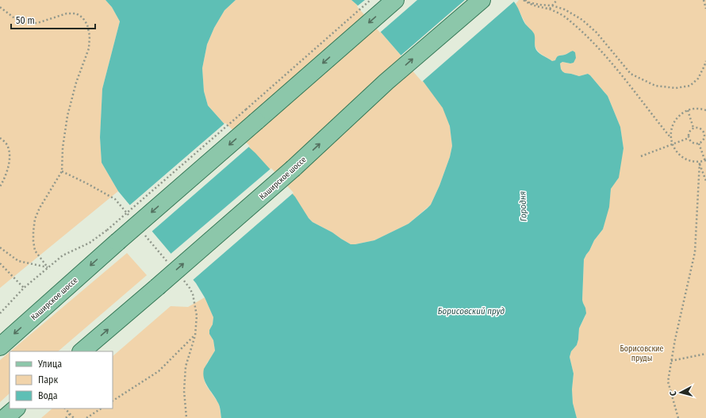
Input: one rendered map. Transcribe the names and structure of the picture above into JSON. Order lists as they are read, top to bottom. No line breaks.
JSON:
{"streets":{"main road":["Каширское шоссе"]},"water":["Городня","Борисовский пруд"],"parks":["Борисовские пруды"],"legend":["Улица","Парк","Вода"],"scale_bar":"50 m","north":"left"}
